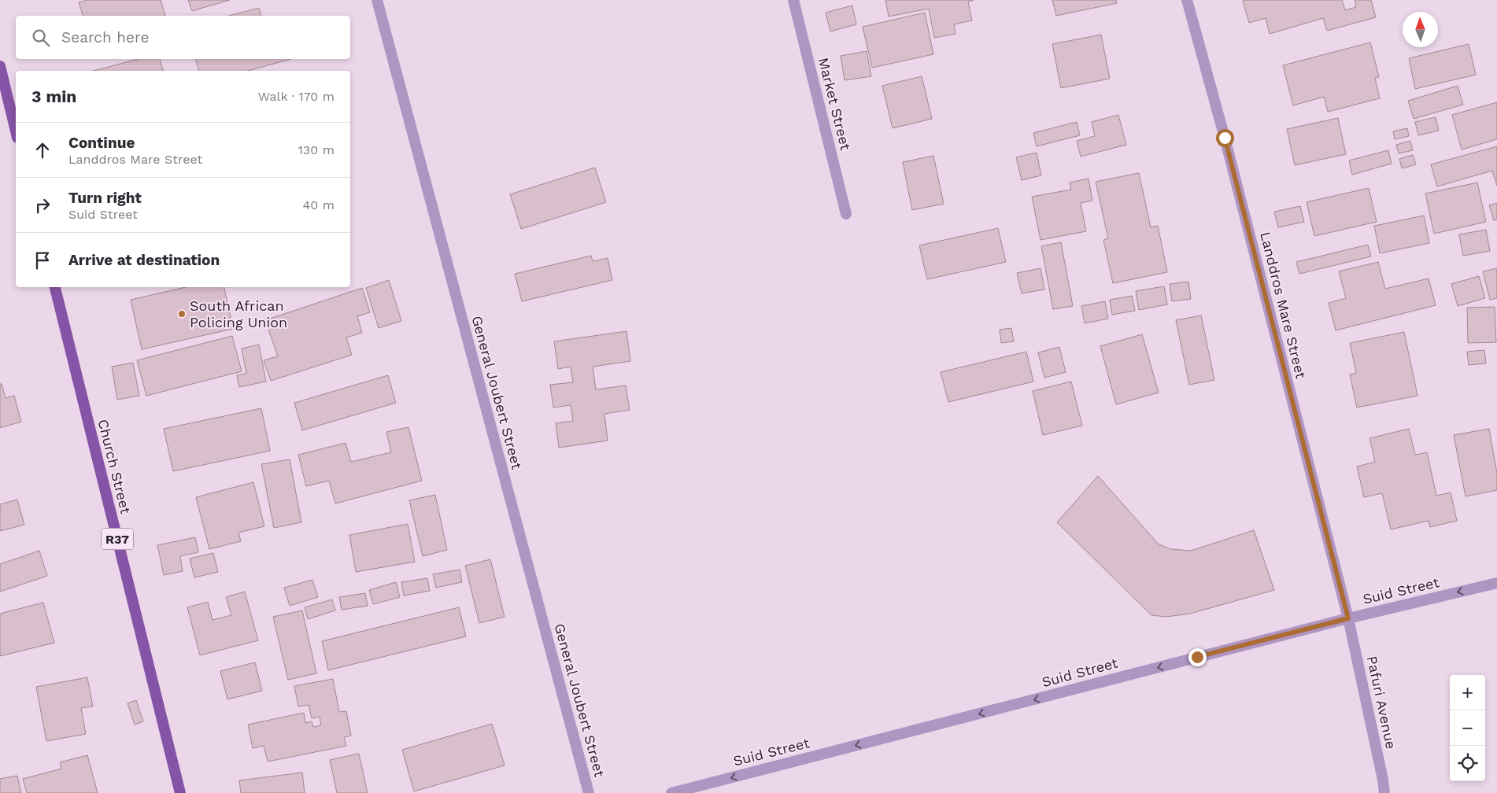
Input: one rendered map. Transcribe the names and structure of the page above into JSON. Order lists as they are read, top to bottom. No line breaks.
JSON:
{"streets":{"main road":["Church Street","R37"],"street":["Market Street","Landdros Mare Street","General Joubert Street","Suid Street","Pafuri Avenue"]},"crossings":[["Landdros Mare Street","Suid Street"],["Landdros Mare Street","Pafuri Avenue"],["Suid Street","Pafuri Avenue"]],"one_way":["Suid Street"],"places":["South African Policing Union"],"north":"top","page":{"search":"Search here","heading":["3 min","Walk · 170 m"],"list":[["Continue","Landdros Mare Street","130 m"],["Turn right","Suid Street","40 m"],"Arrive at destination"],"map_buttons":["+","−"]}}
